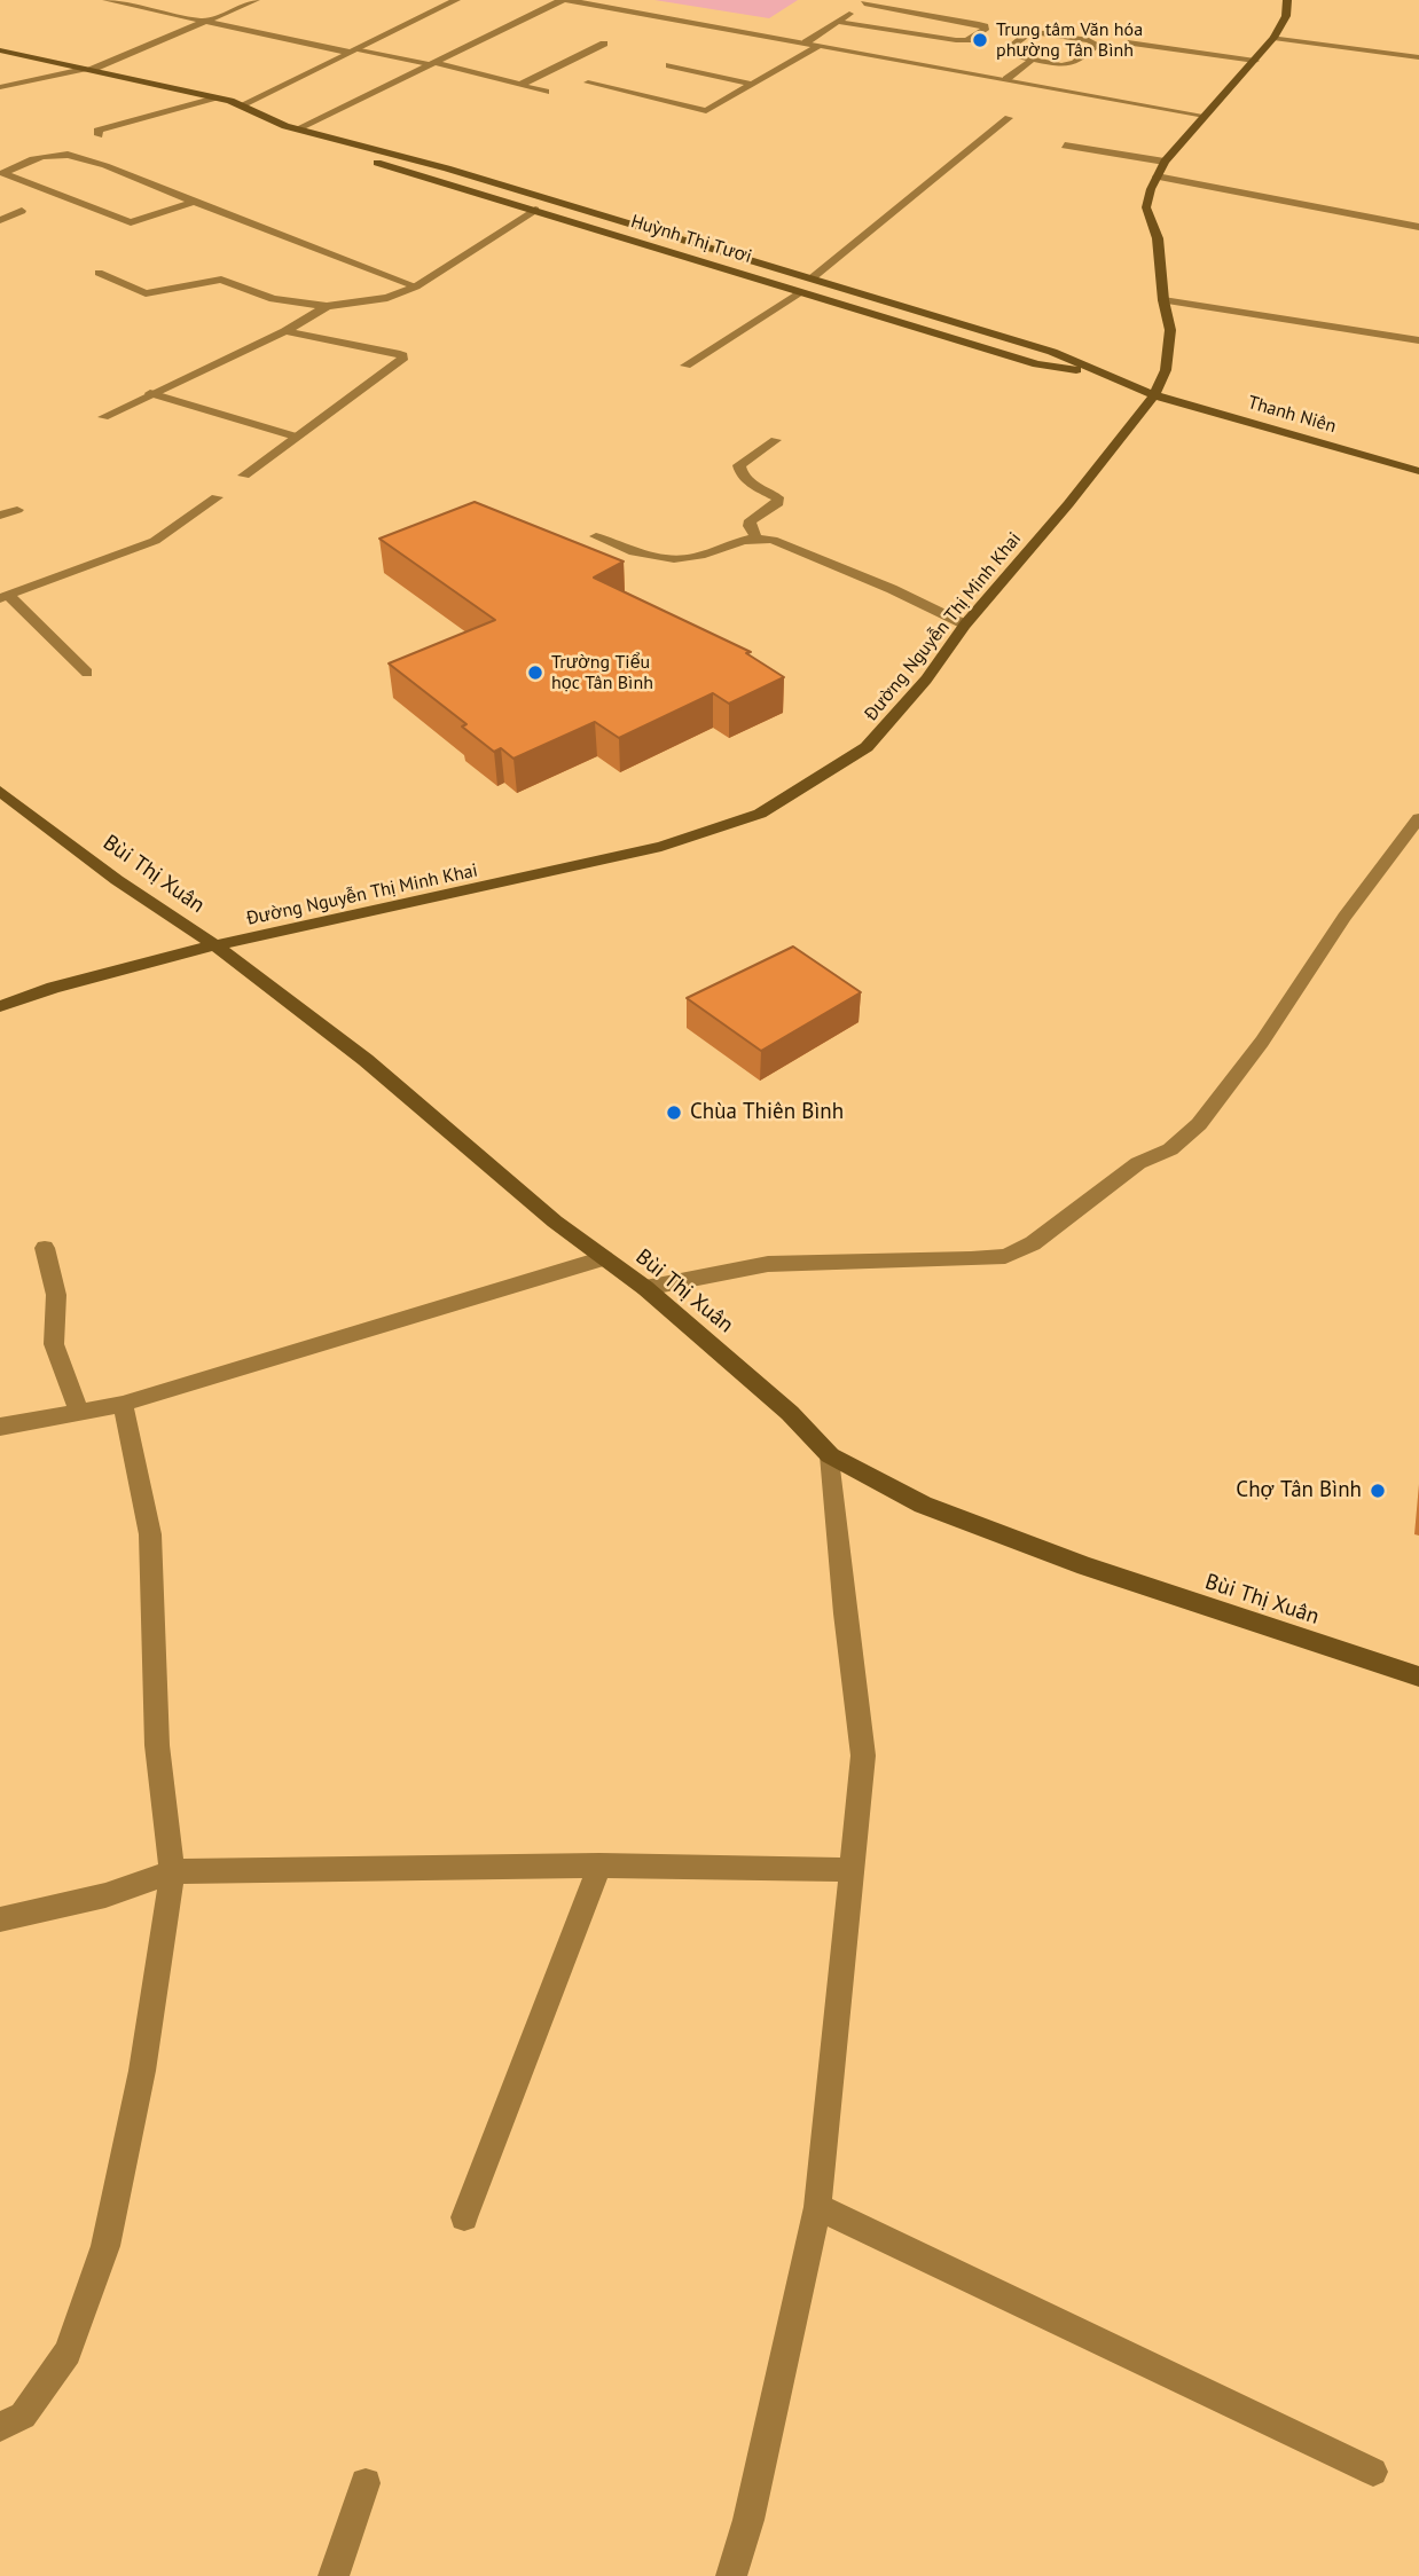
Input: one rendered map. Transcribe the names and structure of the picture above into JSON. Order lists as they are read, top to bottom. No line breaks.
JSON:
{"streets":{"main road":["Huỳnh Thị Tươi","Thanh Niên","Đường Nguyễn Thị Minh Khai","Bùi Thị Xuân"]},"crossings":[["Huỳnh Thị Tươi","Thanh Niên"],["Huỳnh Thị Tươi","Đường Nguyễn Thị Minh Khai"],["Thanh Niên","Đường Nguyễn Thị Minh Khai"],["Đường Nguyễn Thị Minh Khai","Bùi Thị Xuân"]],"places":["Trung tâm Văn hóa phường Tân Bình","Trường Tiểu học Tân Bình","Chùa Thiên Bình","Chợ Tân Bình"]}
